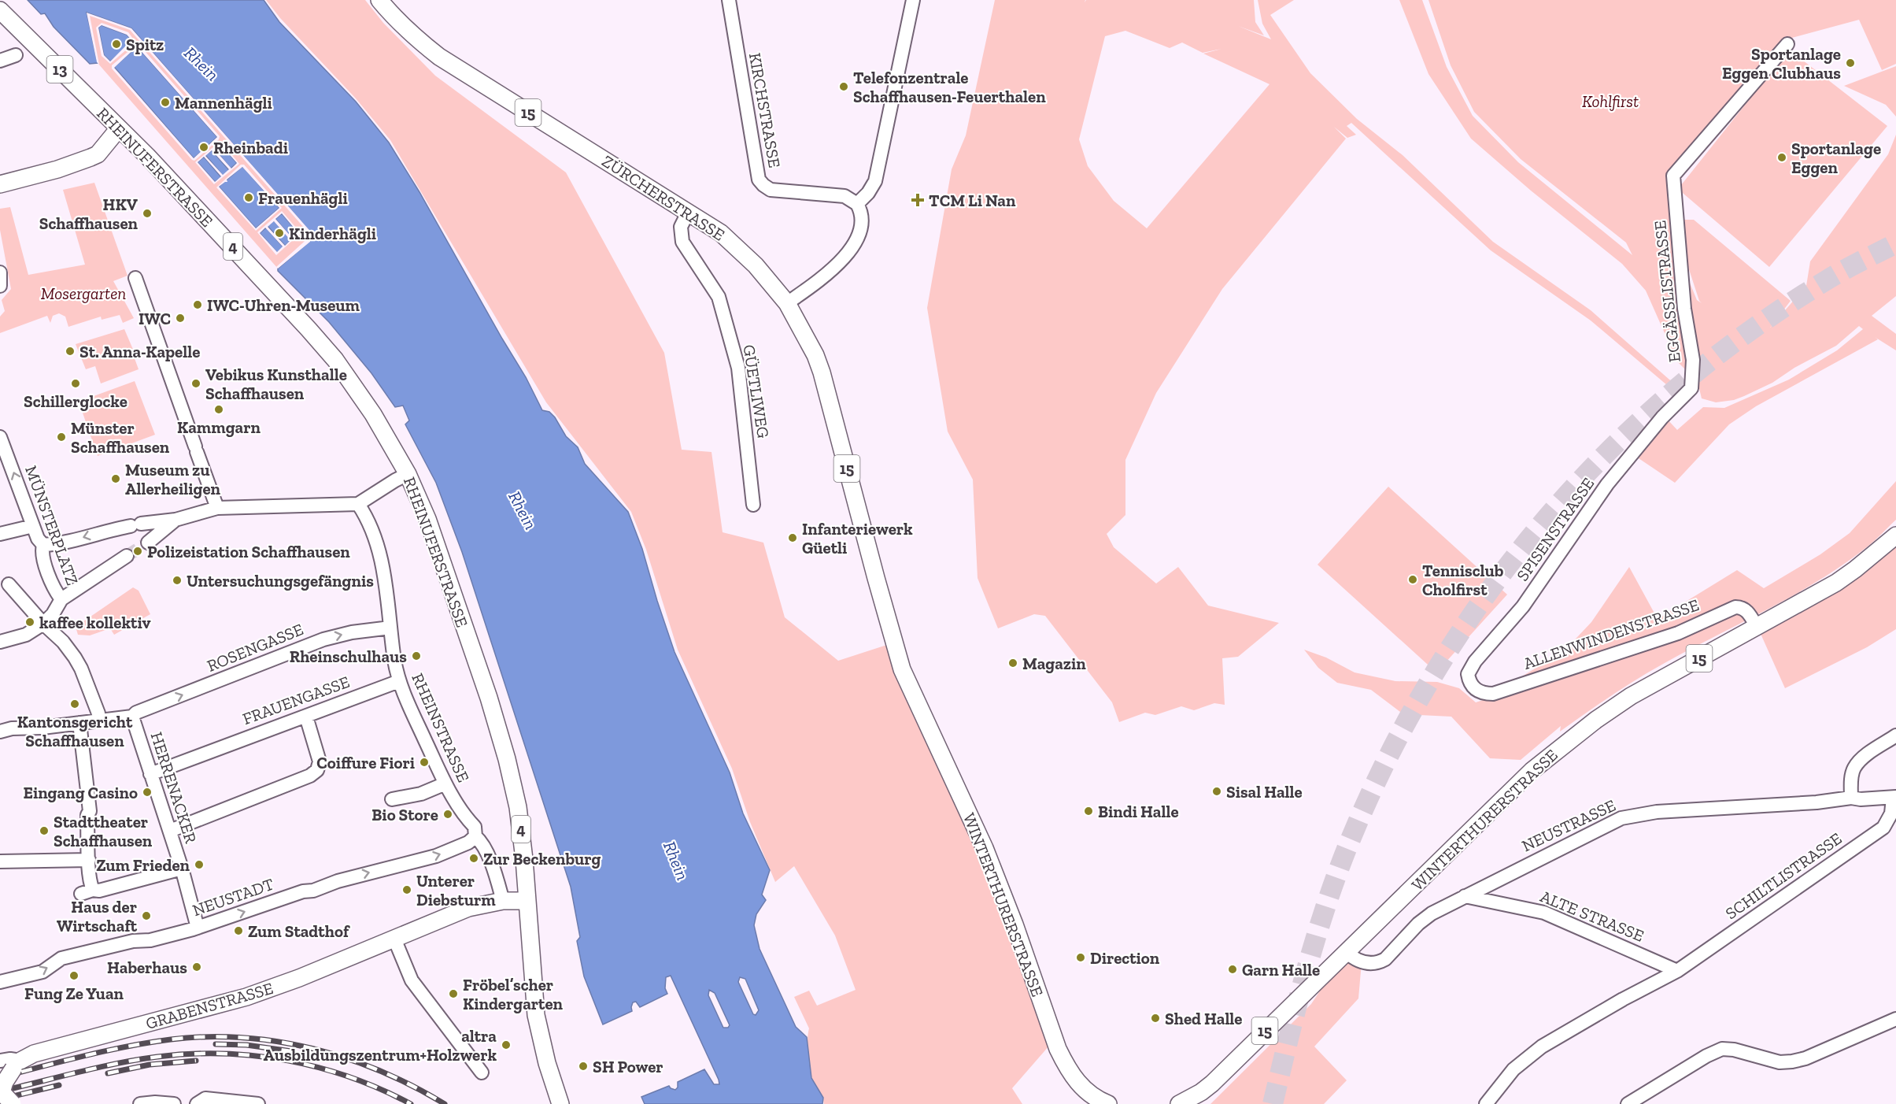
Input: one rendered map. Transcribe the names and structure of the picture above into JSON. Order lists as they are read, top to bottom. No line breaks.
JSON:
{"streets":{"main road":["13","15","RHEINUFERSTRASSE","ZÜRCHERSTRASSE","4","WINTERTHURERSTRASSE","GRABENSTRASSE"],"street":["KIRCHSTRASSE","EGGÄSSLISTRASSE","GÜETLIWEG","MÜNSTERPLATZ","SPISENSTRASSE","ALLENWINDENSTRASSE","ROSENGASSE","FRAUENGASSE","RHEINSTRASSE","HERRENACKER","NEUSTRASSE","SCHILTLISTRASSE","NEUSTADT","ALTE STRASSE"]},"crossings":[["RHEINUFERSTRASSE","4"],["RHEINUFERSTRASSE","GRABENSTRASSE"],["ZÜRCHERSTRASSE","GÜETLIWEG"],["ZÜRCHERSTRASSE","WINTERTHURERSTRASSE"],["4","GRABENSTRASSE"],["EGGÄSSLISTRASSE","SPISENSTRASSE"],["SPISENSTRASSE","ALLENWINDENSTRASSE"],["ALLENWINDENSTRASSE","WINTERTHURERSTRASSE"],["ROSENGASSE","RHEINSTRASSE"],["ROSENGASSE","HERRENACKER"],["FRAUENGASSE","RHEINSTRASSE"],["FRAUENGASSE","HERRENACKER"],["RHEINSTRASSE","NEUSTADT"],["RHEINSTRASSE","GRABENSTRASSE"],["WINTERTHURERSTRASSE","NEUSTRASSE"],["NEUSTRASSE","SCHILTLISTRASSE"],["NEUSTRASSE","ALTE STRASSE"],["SCHILTLISTRASSE","ALTE STRASSE"]],"one_way":["MÜNSTERPLATZ","ROSENGASSE","NEUSTADT"],"water":["Rhein"],"parks":["Kohlfirst","Mosergarten"],"places":{"other":["Spitz","Sportanlage Eggen Clubhaus","Telefonzentrale Schaffhausen-Feuerthalen","Mannenhägli","Rheinbadi","Sportanlage Eggen","Frauenhägli","HKV Schaffhausen","Kinderhägli","IWC-Uhren-Museum","IWC","St. Anna-Kapelle","Schillerglocke","Vebikus Kunsthalle Schaffhausen","Kammgarn","Münster Schaffhausen","Museum zu Allerheiligen","Infanteriewerk Güetli","Polizeistation Schaffhausen","Tennisclub Cholfirst","Untersuchungsgefängnis","kaffee kollektiv","Rheinschulhaus","Magazin","Kantonsgericht Schaffhausen","Coiffure Fiori","Sisal Halle","Eingang Casino","Bindi Halle","Bio Store","Stadttheater Schaffhausen","Zur Beckenburg","Zum Frieden","Unterer Diebsturm","Haus der Wirtschaft","Zum Stadthof","Direction","Haberhaus","Garn Halle","Fung Ze Yuan","Fröbel’scher Kindergarten","Shed Halle","altra Ausbildungszentrum+Holzwerk","SH Power"],"health":["TCM Li Nan"]}}
